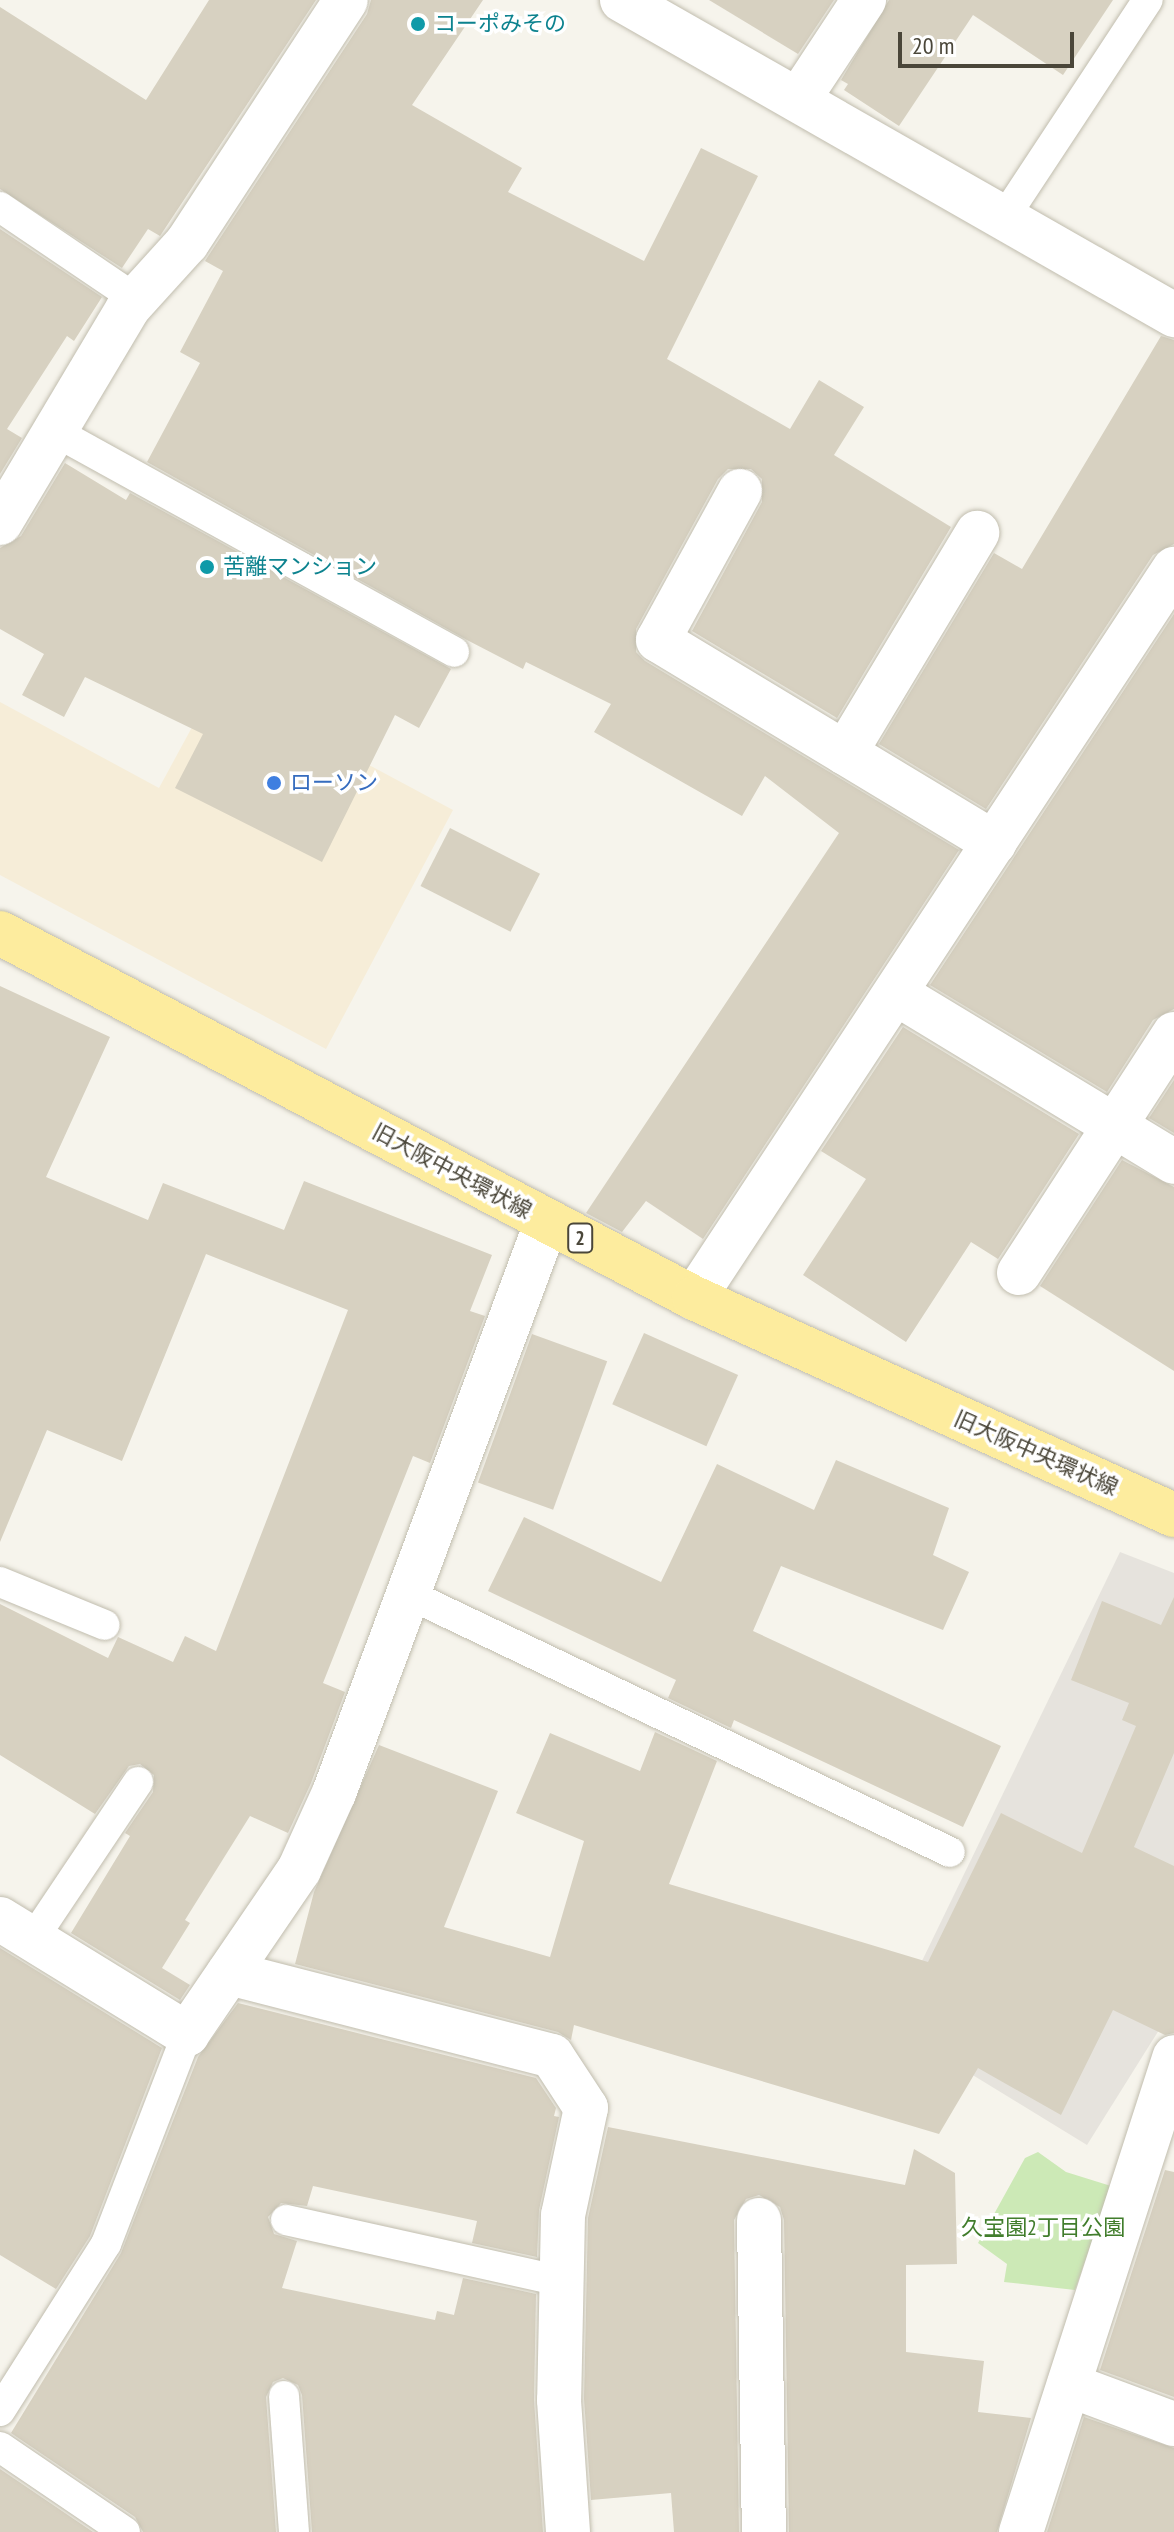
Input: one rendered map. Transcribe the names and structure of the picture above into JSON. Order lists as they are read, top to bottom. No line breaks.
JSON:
{"streets":{"main road":["旧大阪中央環状線","2"]},"parks":["久宝園2丁目公園"],"places":["コーポみその","苦離マンション","ローソン"],"scale_bar":"20 m"}
